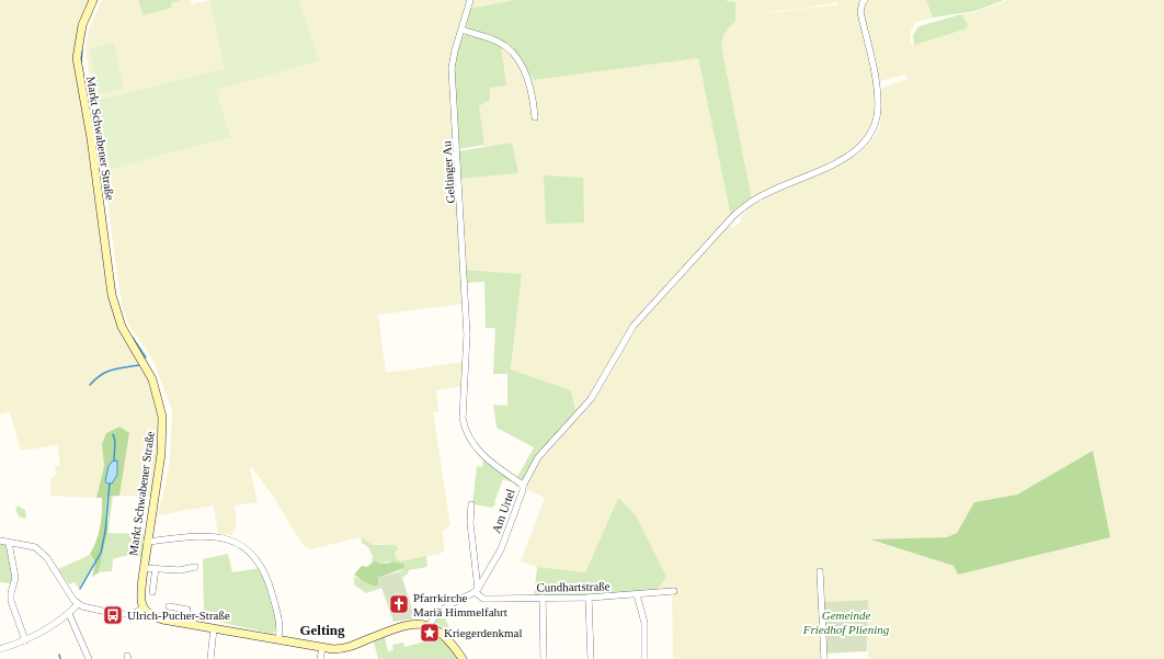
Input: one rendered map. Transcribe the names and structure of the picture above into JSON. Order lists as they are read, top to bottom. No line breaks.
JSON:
{"streets":{"main road":["Markt Schwabener Straße"],"street":["Geltinger Au","Am Urtel","Cundhartstraße"]},"crossings":[["Geltinger Au","Am Urtel"],["Am Urtel","Cundhartstraße"]],"districts":["Gelting"],"parks":["Gemeinde Friedhof Pliening"],"places":{"church":["Pfarrkirche Mariä Himmelfahrt"],"bus stop":["Ulrich-Pucher-Straße"],"place":["Kriegerdenkmal"]}}
